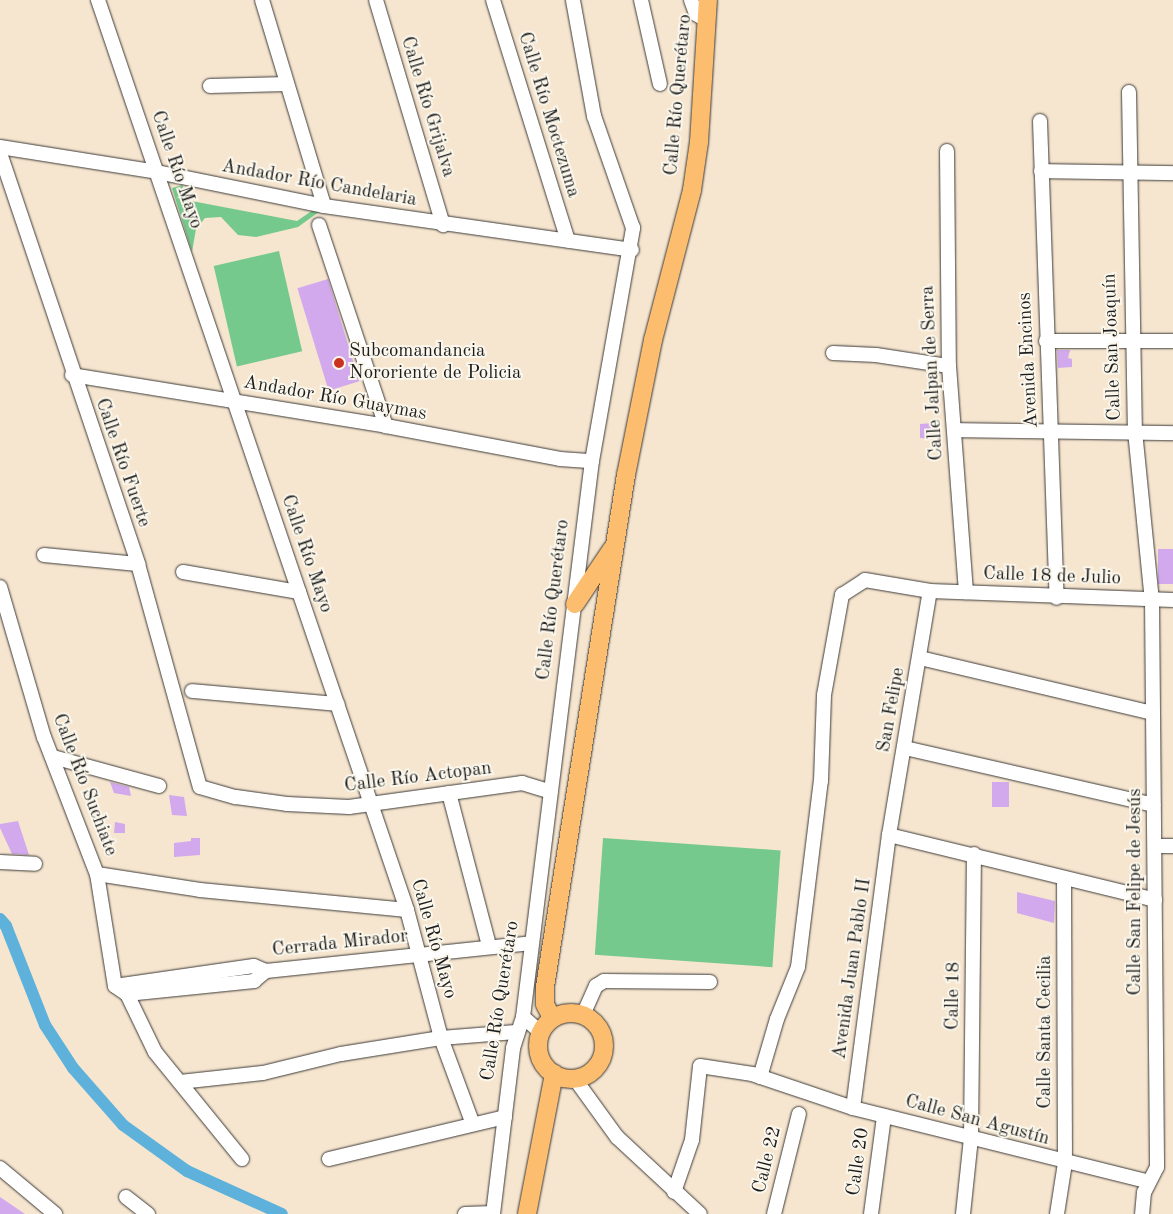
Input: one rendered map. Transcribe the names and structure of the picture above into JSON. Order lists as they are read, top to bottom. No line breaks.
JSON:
{"streets":{"main road":["Calle Río Querétaro"],"street":["Calle Río Grijalva","Calle Río Moctezuma","Calle Río Mayo","Andador Río Candelaria","Calle San Joaquín","Avenida Encinos","Calle Jalpan de Serra","Andador Río Guaymas","Calle Río Fuerte","Calle 18 de Julio","San Felipe","Calle Río Actopan","Calle Río Suchiate","Calle San Felipe de Jesús","Cerrada Mirador","Avenida Juan Pablo II","Calle 18","Calle Santa Cecilia","Calle San Agustín","Calle 22","Calle 20"]},"crossings":[["Calle Río Querétaro","Andador Río Candelaria"],["Calle Río Querétaro","Andador Río Guaymas"],["Calle Río Querétaro","Calle Río Actopan"],["Calle Río Querétaro","Cerrada Mirador"],["Calle Río Grijalva","Andador Río Candelaria"],["Calle Río Moctezuma","Andador Río Candelaria"],["Calle Río Mayo","Andador Río Candelaria"],["Calle Río Mayo","Andador Río Guaymas"],["Calle Río Mayo","Calle Río Actopan"],["Calle Río Mayo","Cerrada Mirador"],["Calle San Joaquín","Calle 18 de Julio"],["Calle San Joaquín","Calle San Felipe de Jesús"],["Avenida Encinos","Calle 18 de Julio"],["Calle Jalpan de Serra","Calle 18 de Julio"],["Andador Río Guaymas","Calle Río Fuerte"],["Calle Río Fuerte","Calle Río Actopan"],["Calle 18 de Julio","San Felipe"],["Calle 18 de Julio","Calle San Felipe de Jesús"],["Calle 18 de Julio","Calle San Agustín"],["San Felipe","Avenida Juan Pablo II"],["Calle Río Suchiate","Cerrada Mirador"],["Calle San Felipe de Jesús","Calle San Agustín"],["Avenida Juan Pablo II","Calle San Agustín"],["Calle 18","Calle San Agustín"],["Calle Santa Cecilia","Calle San Agustín"],["Calle San Agustín","Calle 20"]],"places":["Subcomandancia Nororiente de Policia"]}
